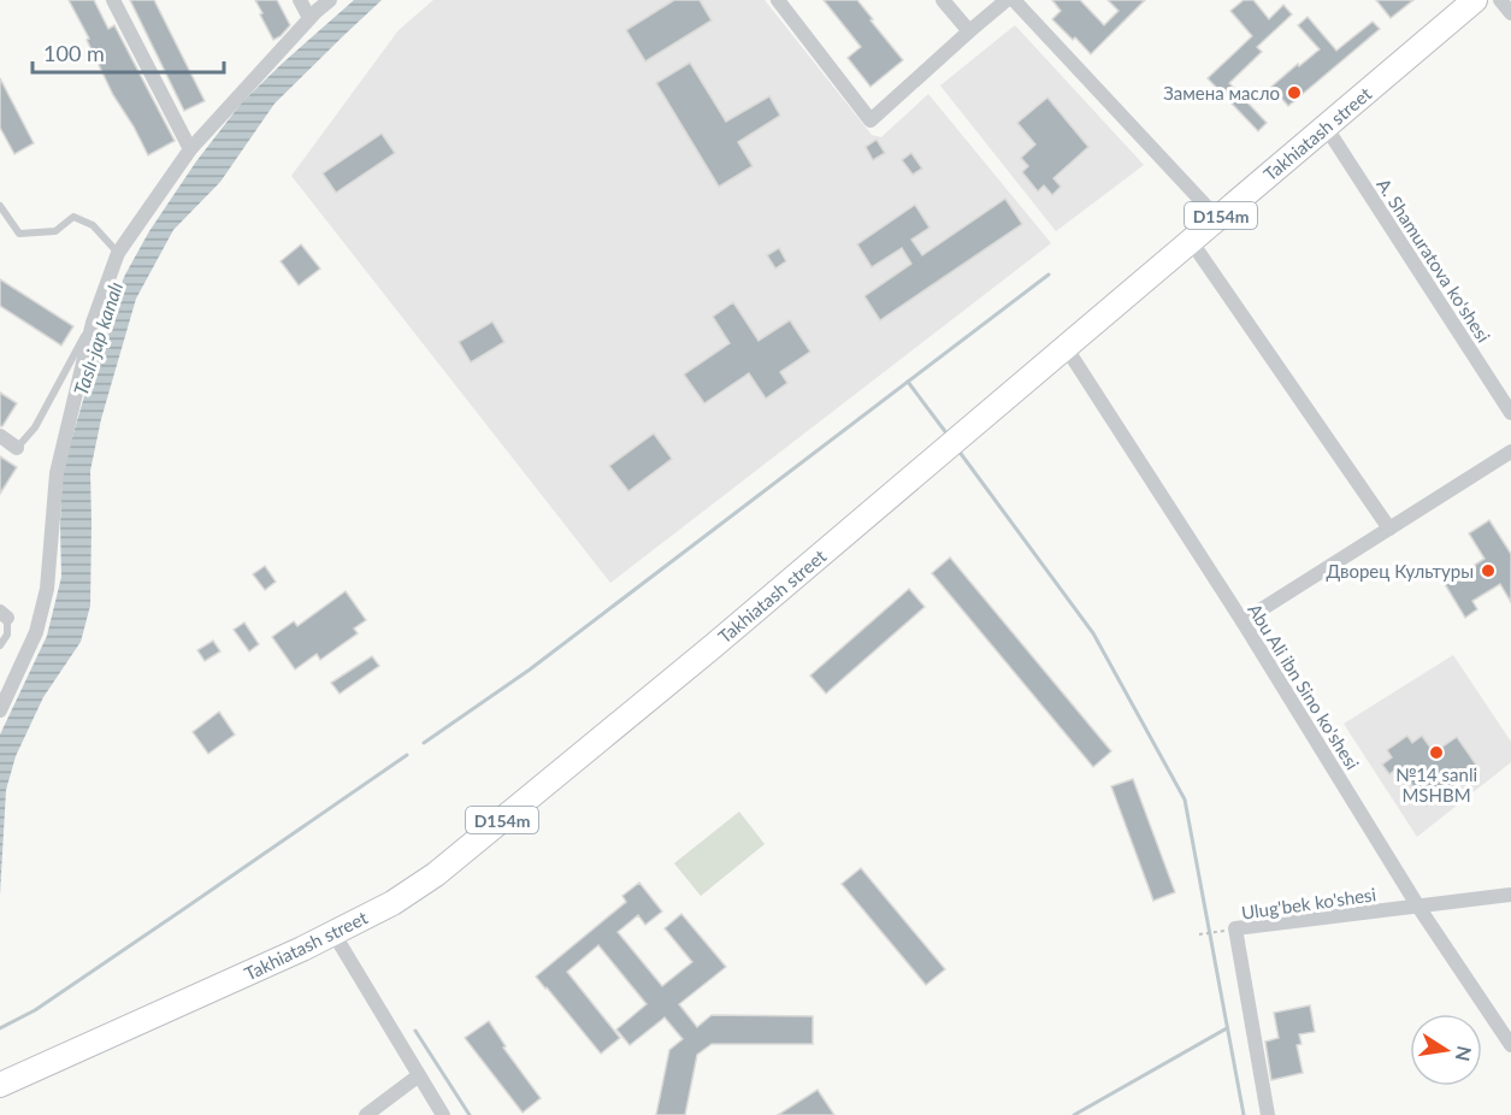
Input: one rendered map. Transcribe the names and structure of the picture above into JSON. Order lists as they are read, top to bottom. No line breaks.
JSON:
{"streets":{"main road":["Takhiatash street","D154m"],"street":["A. Shamuratova ko'shesi","Abu Ali ibn Sino ko'shesi","Ulug'bek ko'shesi"]},"crossings":[["Takhiatash street","A. Shamuratova ko'shesi"],["Takhiatash street","Abu Ali ibn Sino ko'shesi"],["Abu Ali ibn Sino ko'shesi","Ulug'bek ko'shesi"]],"water":["Taslı-jap kanalı"],"places":["Замена масло","Дворец Культуры","№14 sanli MSHBM"],"scale_bar":"100 m","north":"right"}
